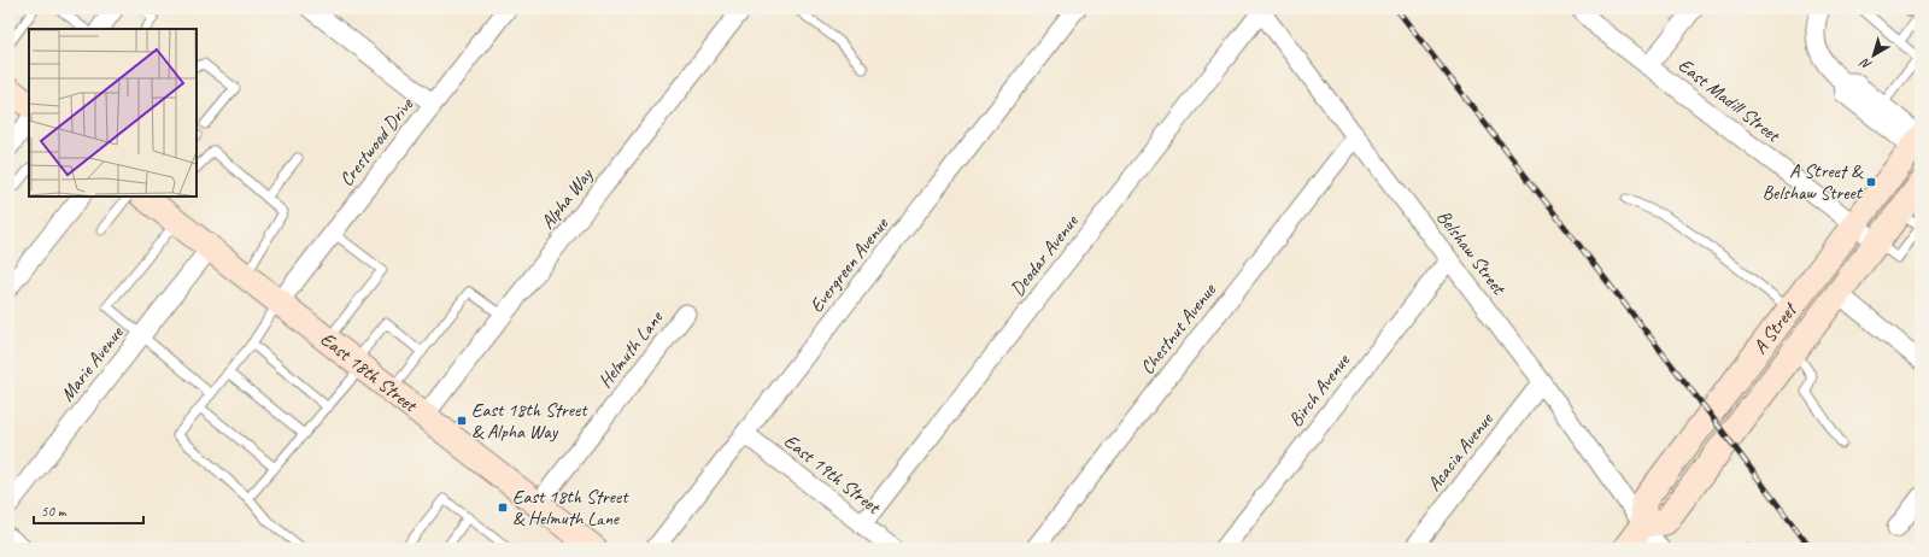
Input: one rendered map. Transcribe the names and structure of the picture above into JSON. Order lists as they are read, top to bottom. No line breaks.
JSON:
{"streets":{"main road":["A Street","East 18th Street"],"street":["East Madill Street","Crestwood Drive","Alpha Way","Belshaw Street","Deodar Avenue","Evergreen Avenue","Chestnut Avenue","Helmuth Lane","Marie Avenue","Birch Avenue","Acacia Avenue","East 19th Street"]},"crossings":[["East Madill Street","A Street"],["Crestwood Drive","East 18th Street"],["Alpha Way","East 18th Street"],["Belshaw Street","Deodar Avenue"],["Belshaw Street","A Street"],["Belshaw Street","Chestnut Avenue"],["Belshaw Street","Birch Avenue"],["Belshaw Street","Acacia Avenue"],["Deodar Avenue","East 19th Street"],["Evergreen Avenue","East 19th Street"],["Helmuth Lane","East 18th Street"],["Marie Avenue","East 18th Street"]],"places":{"transit":["A Street & Belshaw Street","East 18th Street & Alpha Way","East 18th Street & Helmuth Lane"]},"scale_bar":"50 m","north":"bottom left"}
